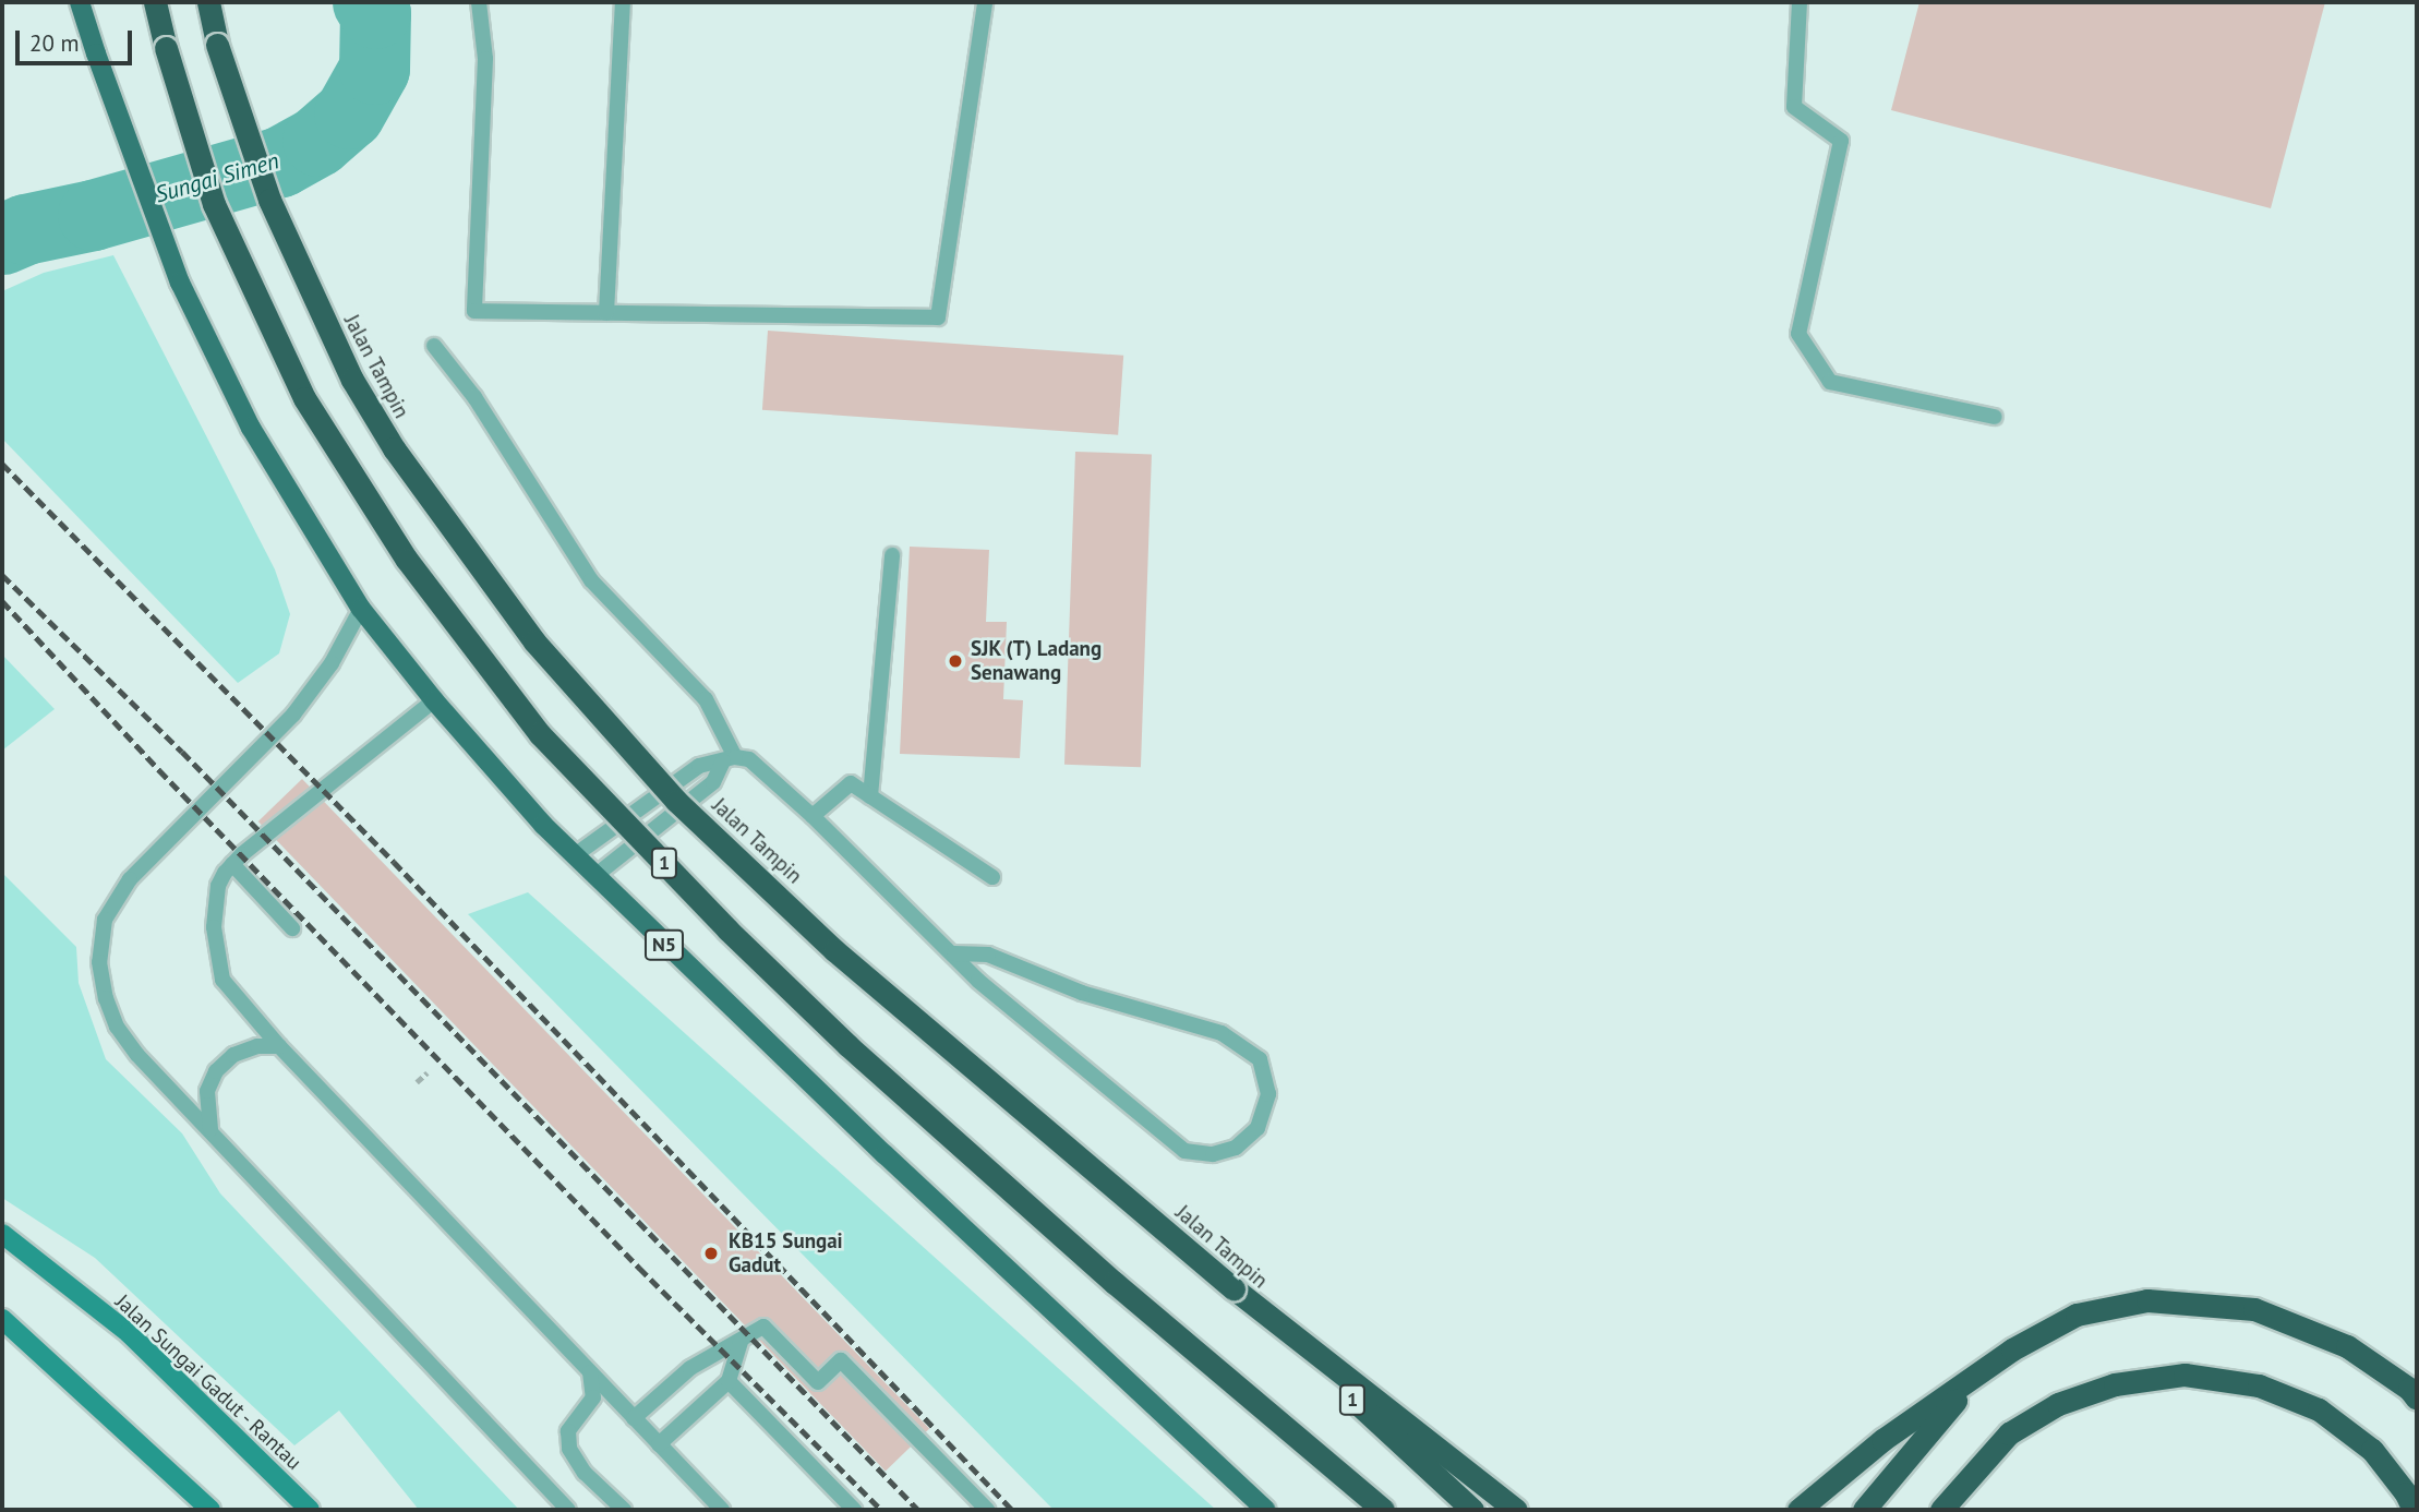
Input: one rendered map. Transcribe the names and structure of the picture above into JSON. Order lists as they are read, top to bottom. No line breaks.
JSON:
{"streets":{"highway":["Jalan Tampin","1"],"main road":["N5"],"street":["Jalan Sungai Gadut - Rantau"]},"water":["Sungai Simen"],"places":["SJK (T) Ladang Senawang","KB15 Sungai Gadut"],"scale_bar":"20 m"}
